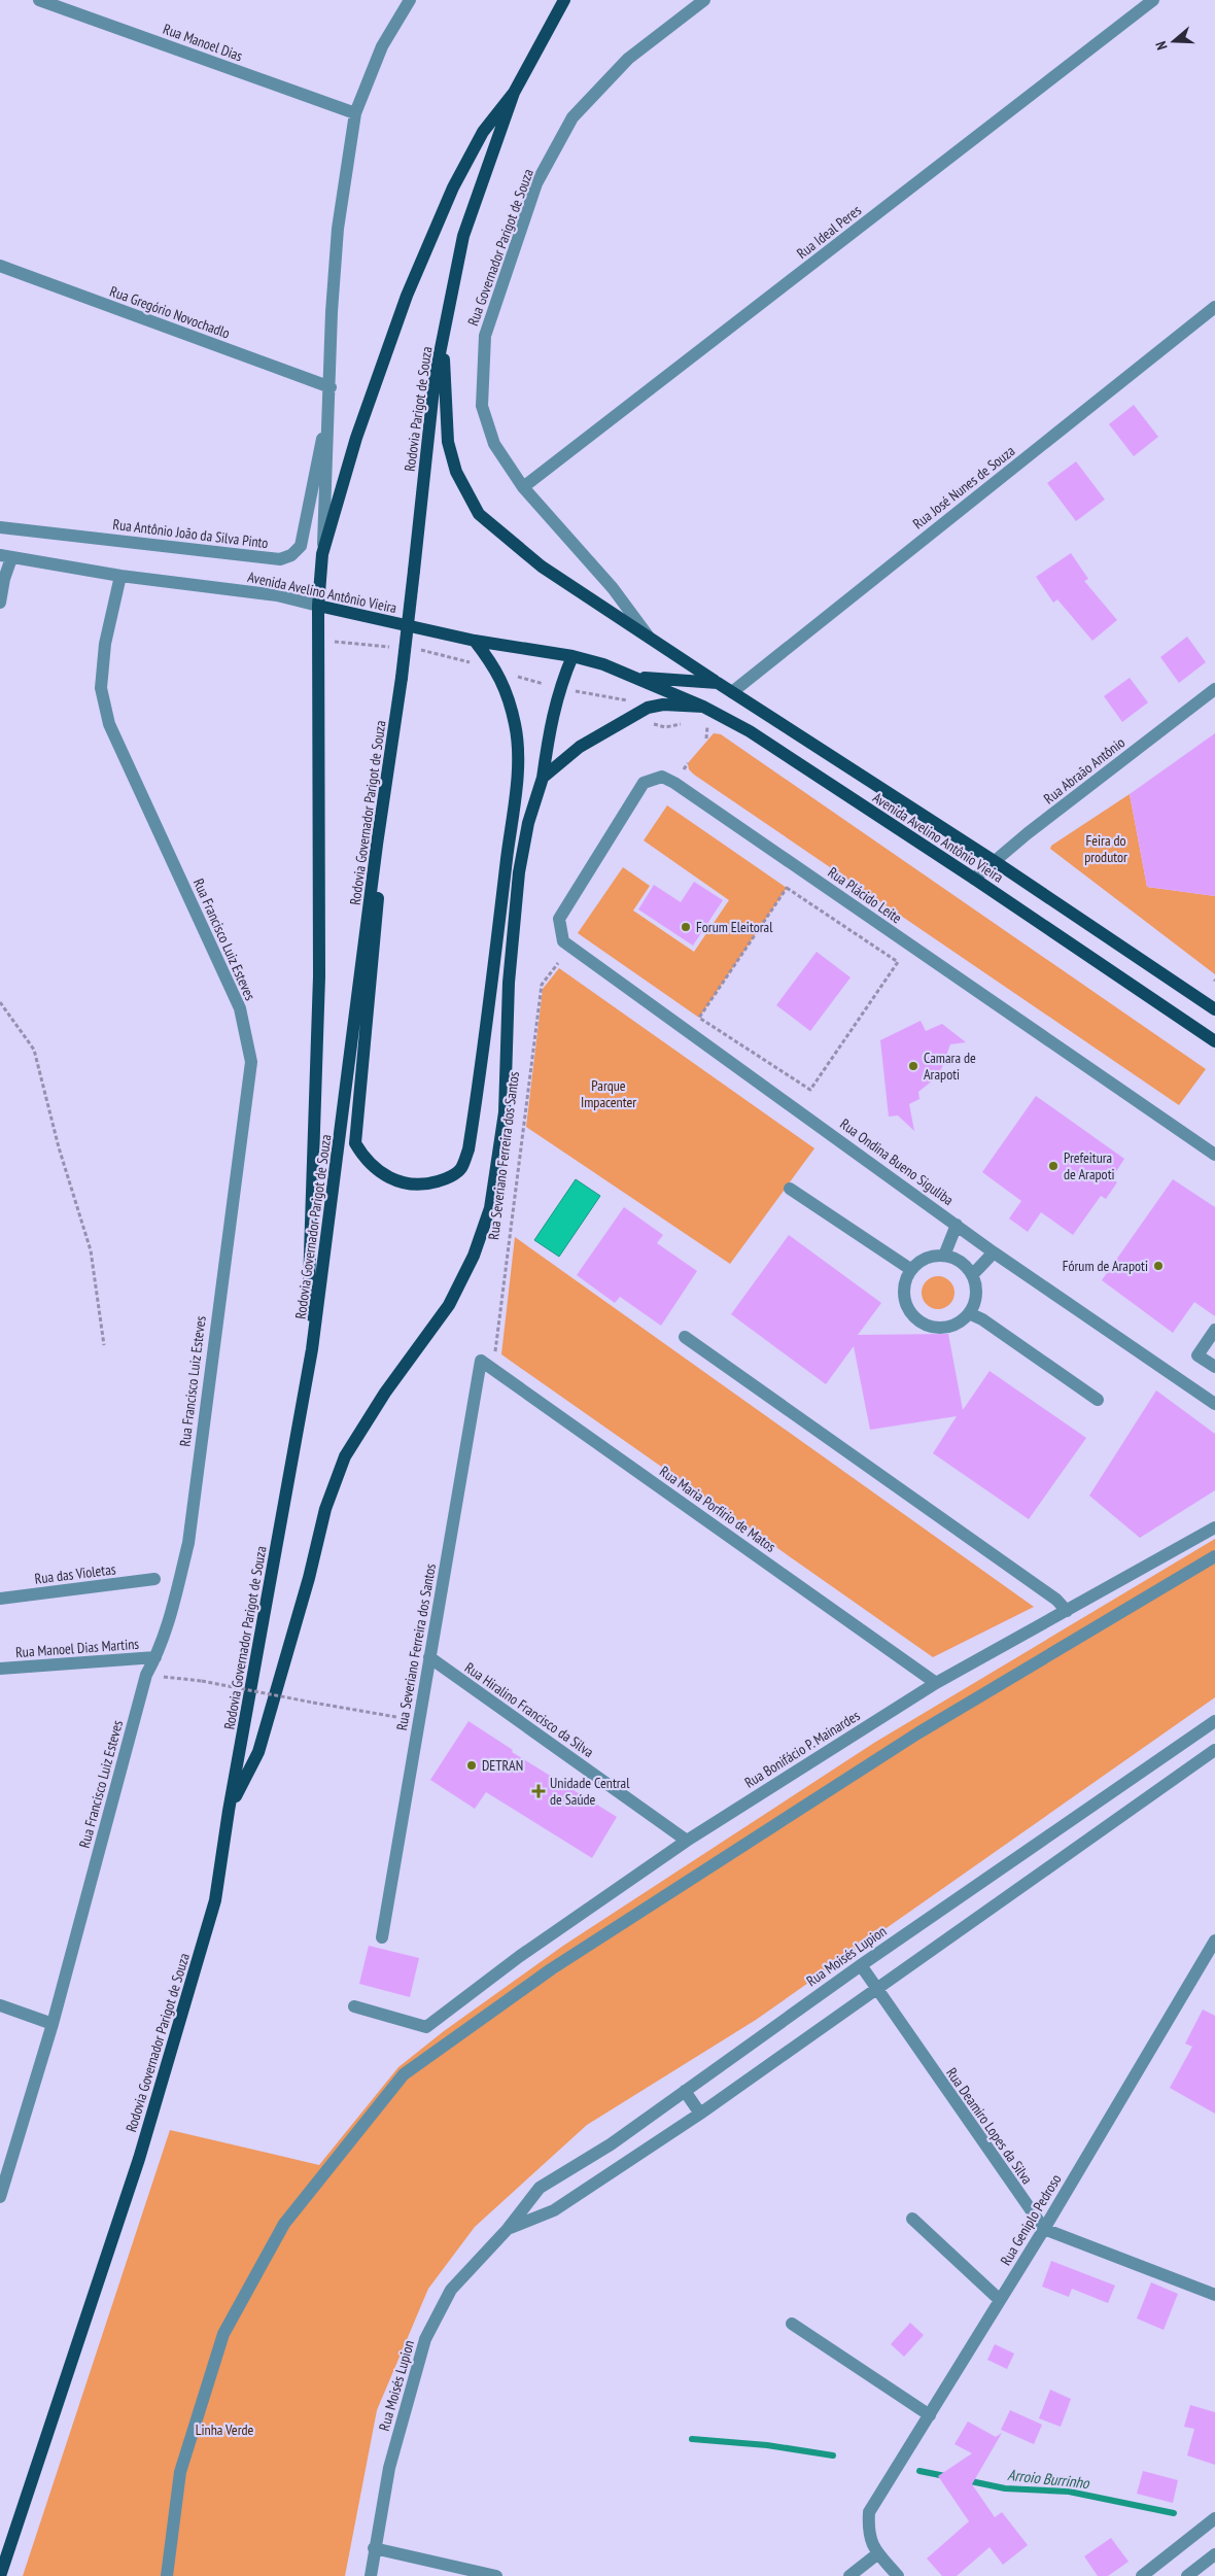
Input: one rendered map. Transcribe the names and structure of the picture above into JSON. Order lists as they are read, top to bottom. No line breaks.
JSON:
{"streets":{"main road":["Rodovia Parigot de Souza","Avenida Avelino Antônio Vieira","Rodovia Governador Parigot de Souza"],"street":["Rua Manoel Dias","Rua Ideal Peres","Rua Governador Parigot de Souza","Rua Gregório Novochadlo","Rua José Nunes de Souza","Rua Antônio João da Silva Pinto","Rua Abraão Antônio","Rua Plácido Leite","Rua Francisco Luiz Esteves","Rua Severiano Ferreira dos Santos","Rua Ondina Bueno Siguliba","Rua Maria Porfírio de Matos","Rua das Violetas","Rua Manoel Dias Martins","Rua Hiralino Francisco da Silva","Rua Bonifácio P. Mainardes","Rua Moisés Lupion","Rua Deamiro Lopes da Silva","Rua Geniplo Pedroso"]},"crossings":[["Rua Manoel Dias","Rua Antônio João da Silva Pinto"],["Rua Ideal Peres","Rua Governador Parigot de Souza"],["Rua Gregório Novochadlo","Rua Antônio João da Silva Pinto"],["Rodovia Parigot de Souza","Rodovia Governador Parigot de Souza"],["Rua José Nunes de Souza","Avenida Avelino Antônio Vieira"],["Avenida Avelino Antônio Vieira","Rua Abraão Antônio"],["Avenida Avelino Antônio Vieira","Rua Francisco Luiz Esteves"],["Rua Plácido Leite","Rua Ondina Bueno Siguliba"],["Rua Francisco Luiz Esteves","Rua Manoel Dias Martins"],["Rua Severiano Ferreira dos Santos","Rua Maria Porfírio de Matos"],["Rua Severiano Ferreira dos Santos","Rua Hiralino Francisco da Silva"],["Rua Maria Porfírio de Matos","Rua Bonifácio P. Mainardes"],["Rua Hiralino Francisco da Silva","Rua Bonifácio P. Mainardes"],["Rua Moisés Lupion","Rua Deamiro Lopes da Silva"],["Rua Deamiro Lopes da Silva","Rua Geniplo Pedroso"]],"water":["Arroio Burrinho"],"parks":["Feira do produtor","Parque Impacenter","Linha Verde"],"places":{"other":["Forum Eleitoral","Camara de Arapoti","Prefeitura de Arapoti","Fórum de Arapoti","DETRAN"],"health":["Unidade Central de Saúde"]},"north":"left"}
